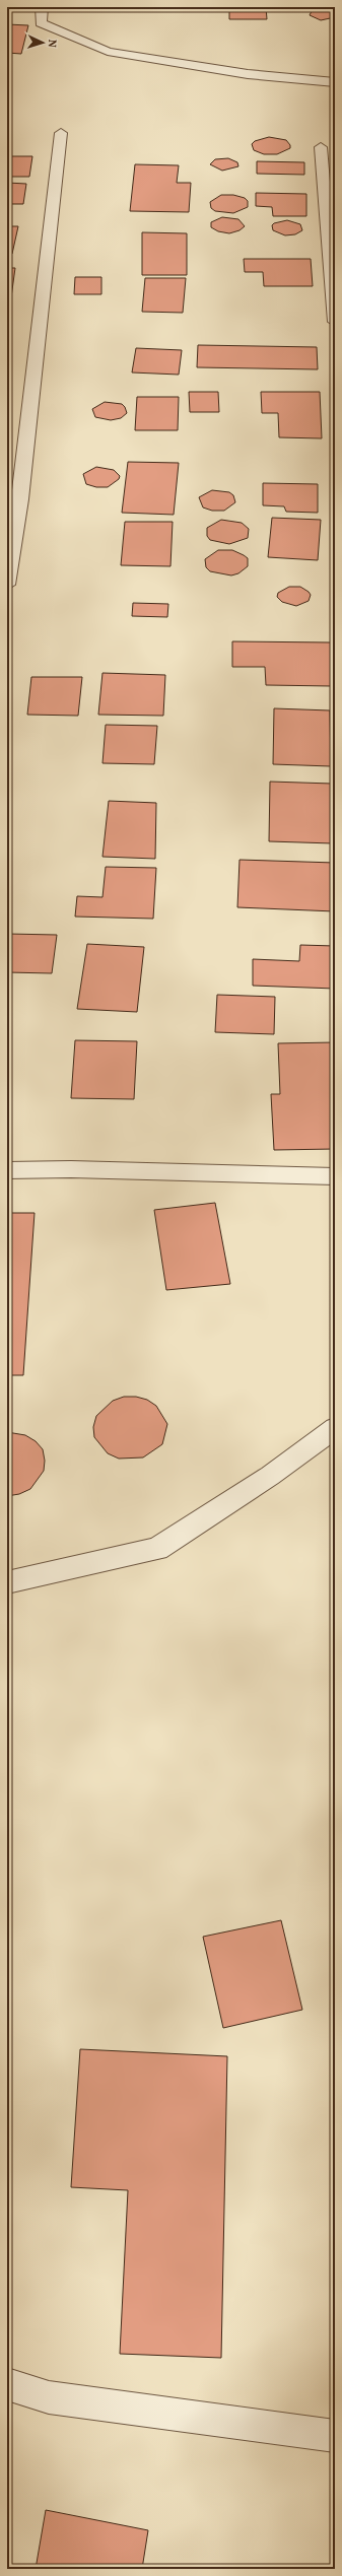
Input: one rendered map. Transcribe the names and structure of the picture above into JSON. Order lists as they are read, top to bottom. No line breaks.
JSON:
{"north":"right"}
